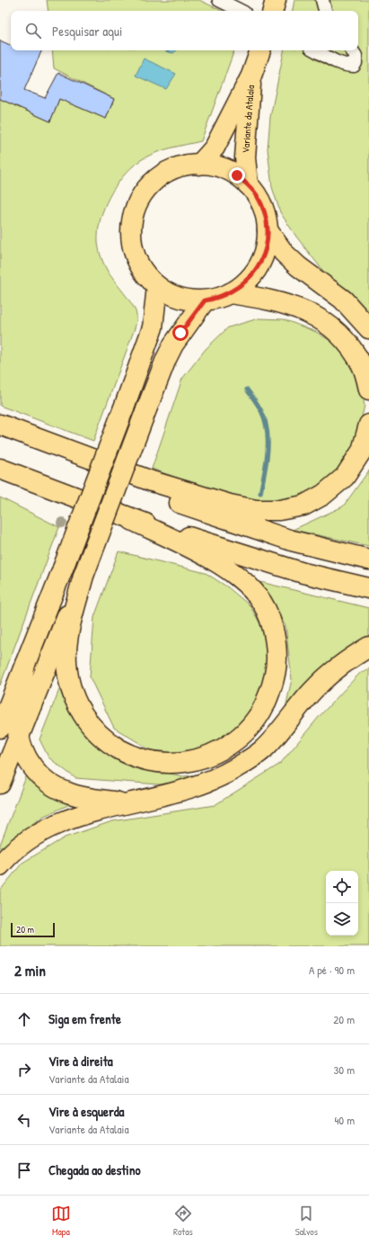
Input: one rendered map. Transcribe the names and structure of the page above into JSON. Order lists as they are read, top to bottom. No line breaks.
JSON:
{"streets":{"main road":["Variante da Atalaia"]},"scale_bar":"20 m","page":{"search":"Pesquisar aqui","scale":"20 m","heading":["2 min","A pé · 90 m"],"list":[["Siga em frente","20 m"],["Vire à direita","Variante da Atalaia","30 m"],["Vire à esquerda","Variante da Atalaia","40 m"],"Chegada ao destino"],"nav":["Mapa","Rotas","Salvos"]}}
